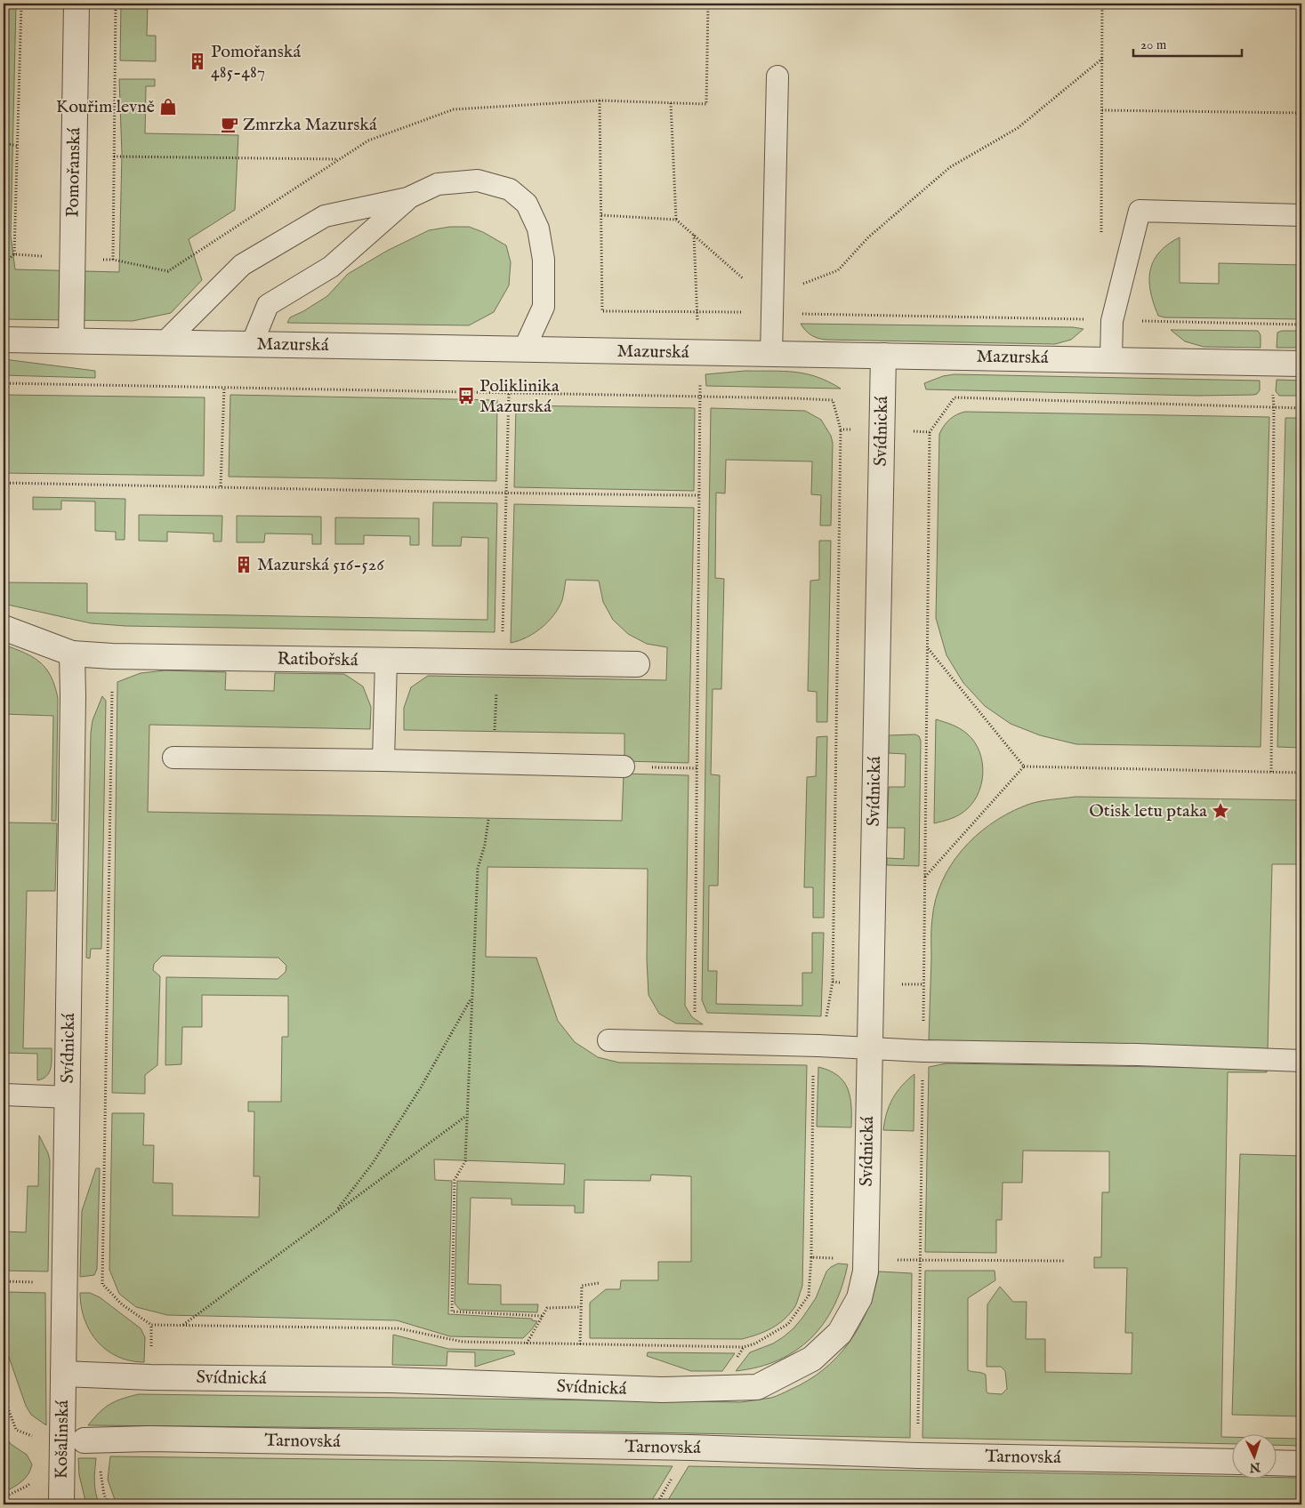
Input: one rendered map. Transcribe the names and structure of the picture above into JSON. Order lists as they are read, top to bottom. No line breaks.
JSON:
{"streets":{"street":["Pomořanská","Mazurská","Svídnická","Ratibořská","Košalinská","Tarnovská"]},"crossings":[["Pomořanská","Mazurská"],["Mazurská","Svídnická"],["Svídnická","Ratibořská"],["Svídnická","Košalinská"]],"places":{"building":["Pomořanská 485-487","Mazurská 516-526"],"shop":["Kouřim levně"],"cafe":["Zmrzka Mazurská"],"bus stop":["Poliklinika Mazurská"],"place":["Otisk letu ptaka"]},"scale_bar":"20 m","north":"bottom"}
